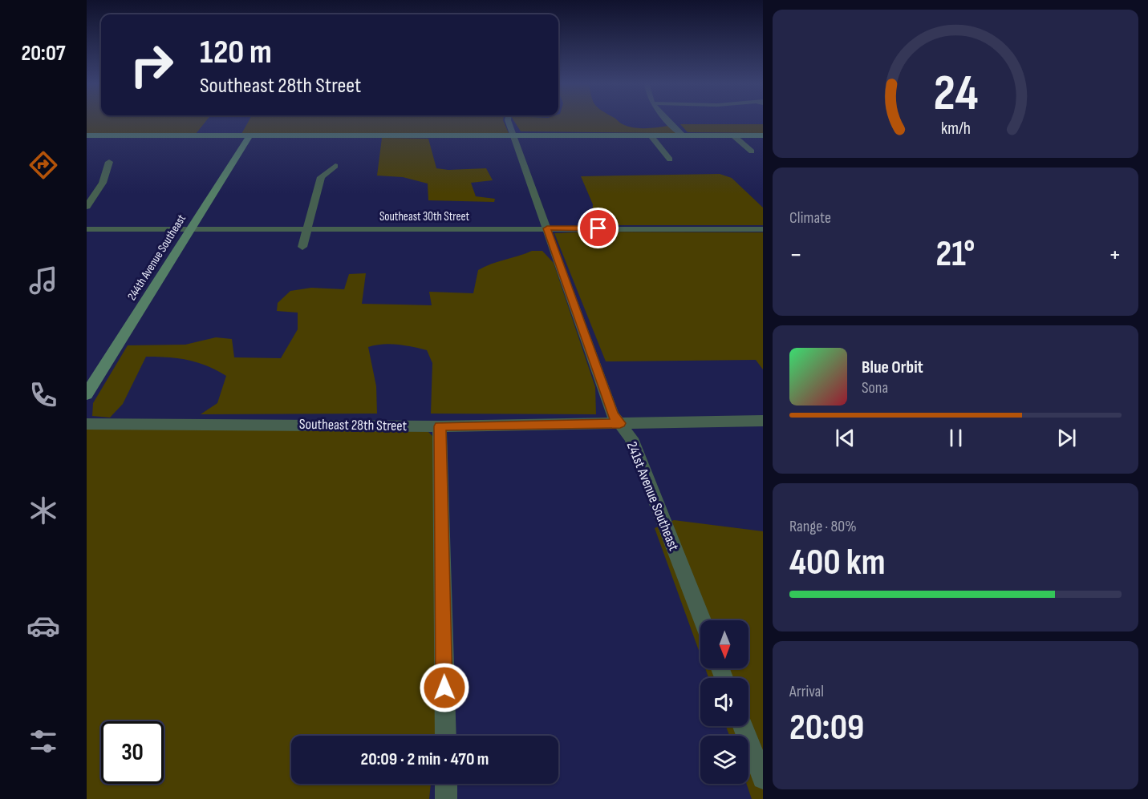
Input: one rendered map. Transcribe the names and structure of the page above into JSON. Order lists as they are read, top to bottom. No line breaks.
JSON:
{"streets":{"street":["Southeast 30th Street","244th Avenue Southeast","Southeast 28th Street","241st Avenue Southeast"]},"crossings":[["Southeast 30th Street","244th Avenue Southeast"],["Southeast 30th Street","241st Avenue Southeast"],["Southeast 28th Street","241st Avenue Southeast"]],"north":"bottom","page":{"tabs":"20:07","turn":["120 m","Southeast 28th Street"],"tile":["Climate",["Range · 80%","400 km"],["Arrival","20:09"]],"heat":["−","21°","+"],"song":["Blue Orbit","Sona"],"limit":"30","trip":"20:09 · 2 min · 470 m","gauge":["24","km/h"]}}
